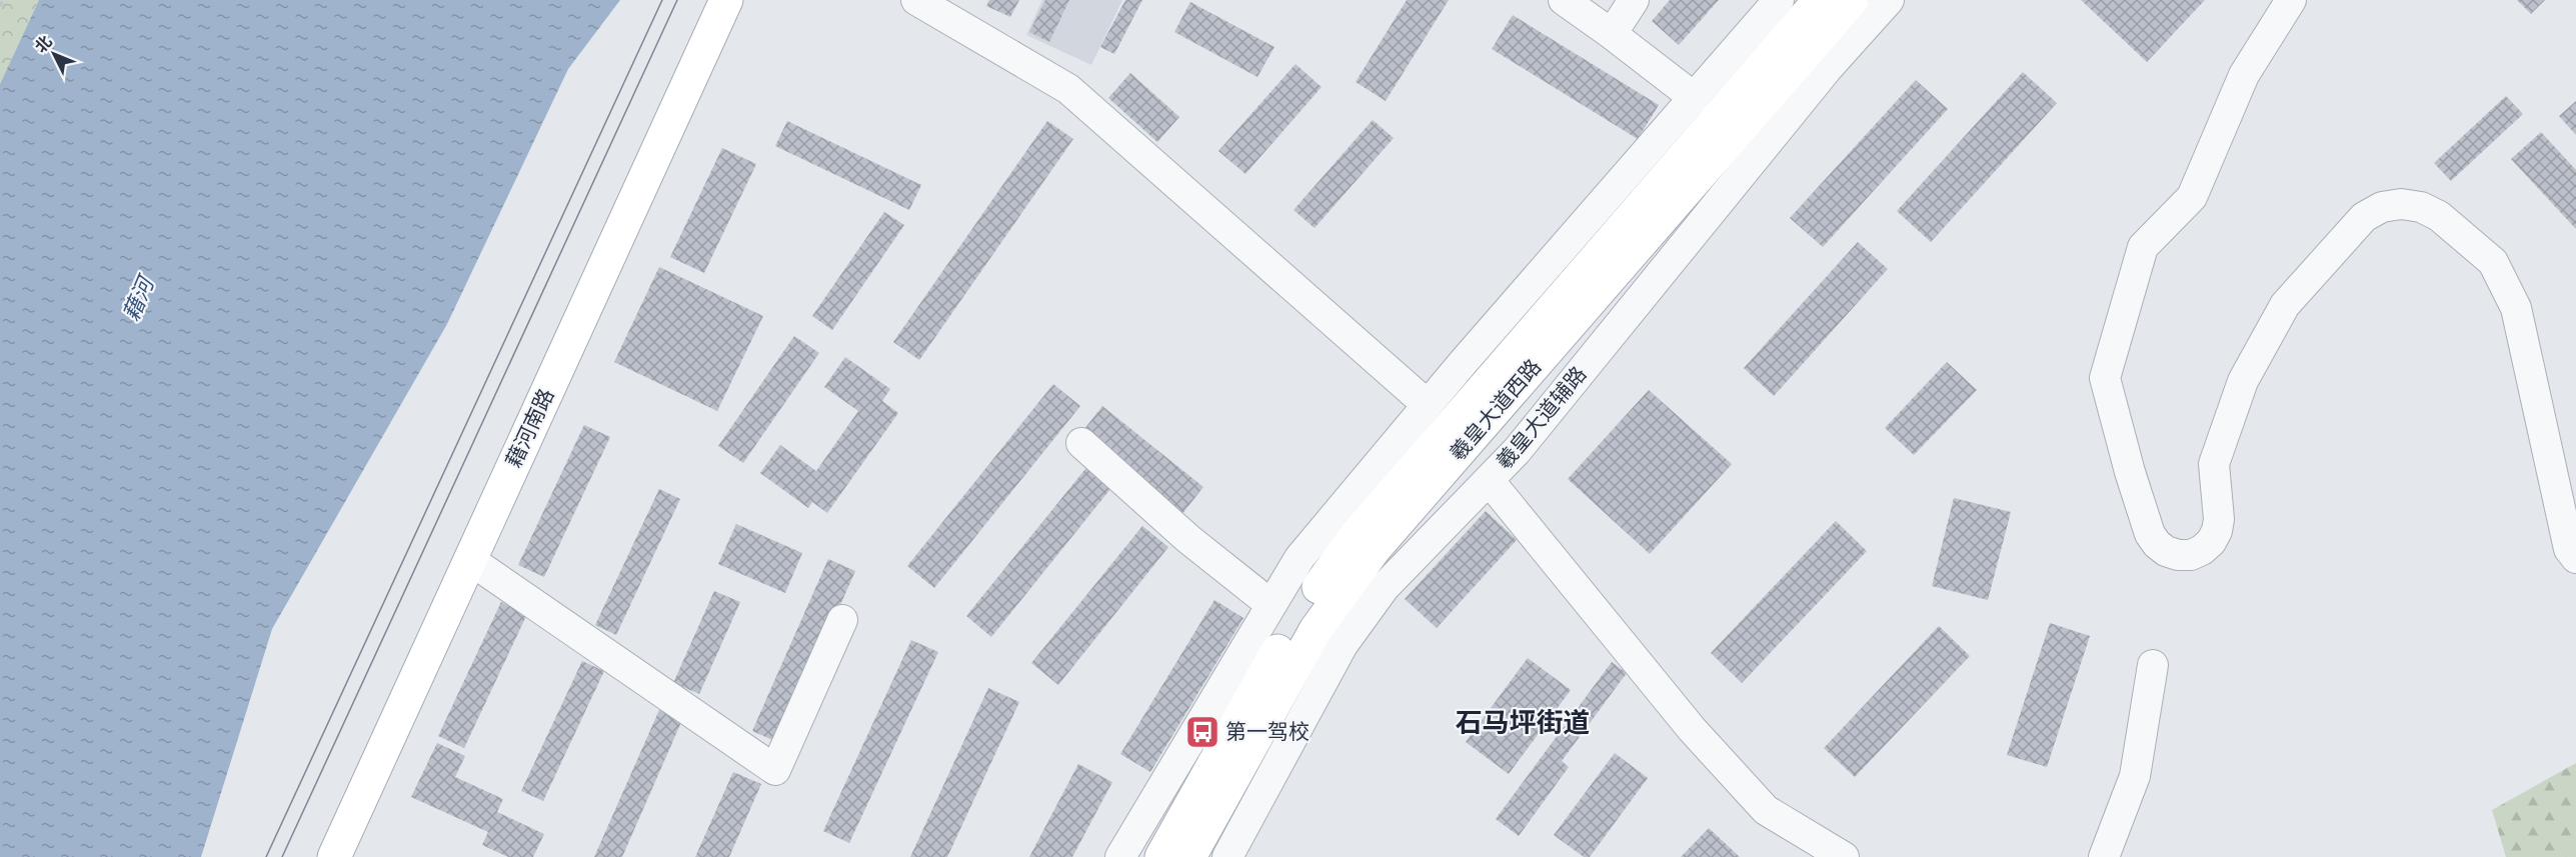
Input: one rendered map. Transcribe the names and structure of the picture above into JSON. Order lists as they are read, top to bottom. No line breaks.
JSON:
{"streets":{"main road":["羲皇大道西路","藉河南路"],"street":["羲皇大道辅路"]},"districts":["石马坪街道"],"water":["藉河"],"places":{"bus stop":["第一驾校"]},"north":"top left"}
